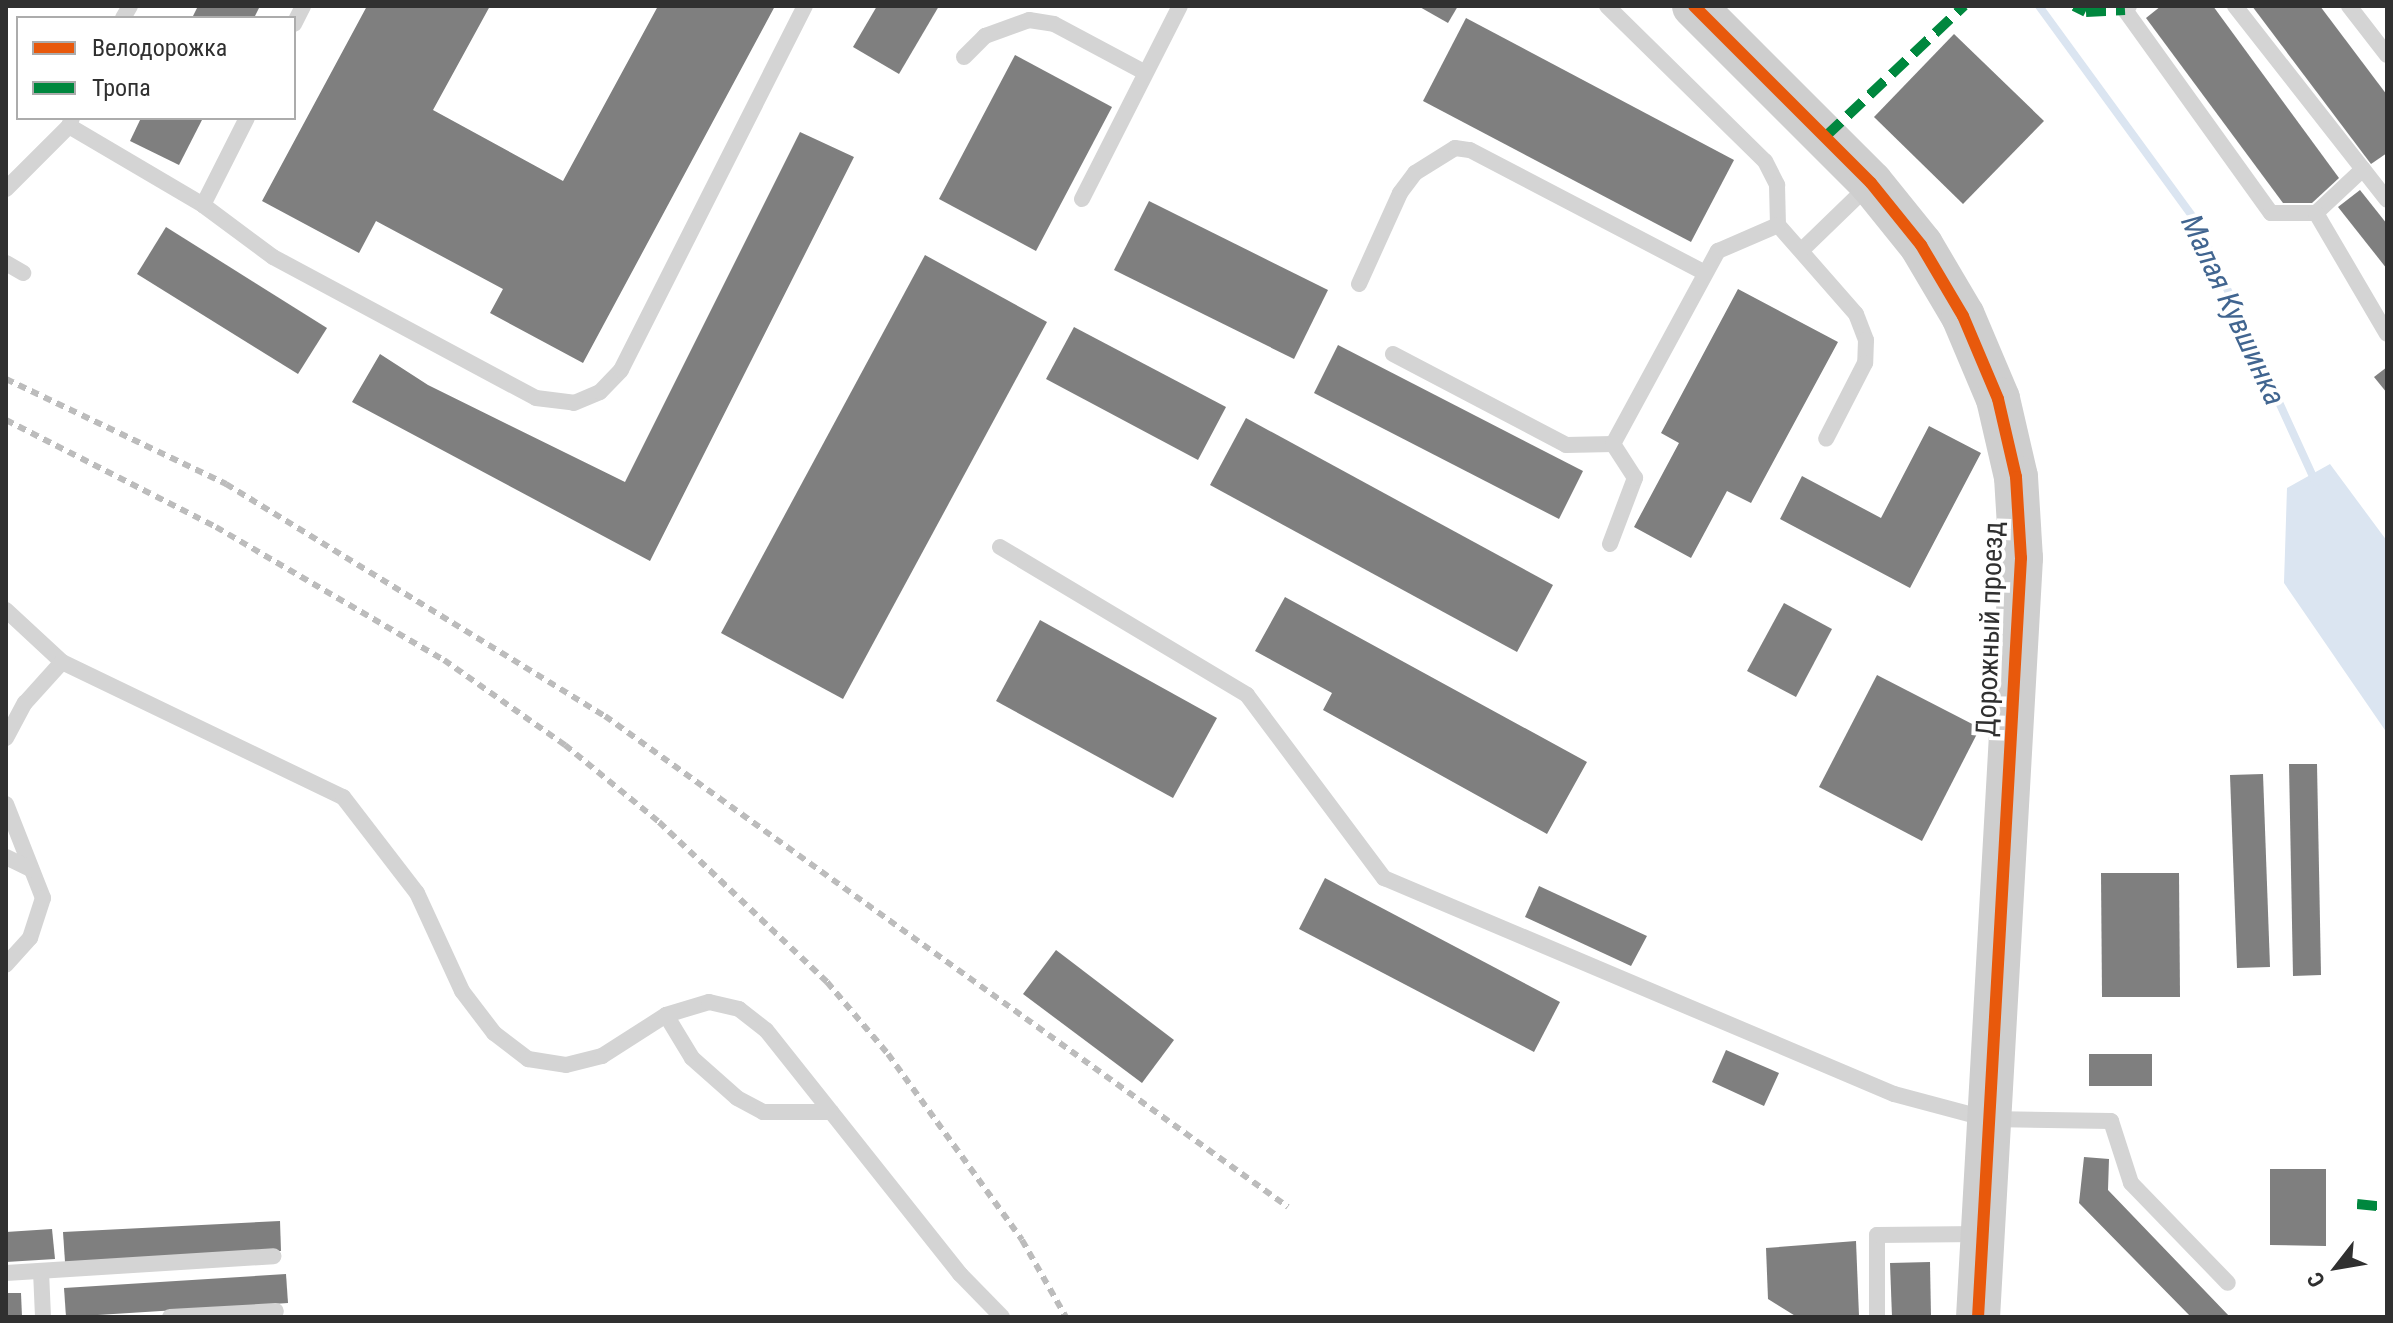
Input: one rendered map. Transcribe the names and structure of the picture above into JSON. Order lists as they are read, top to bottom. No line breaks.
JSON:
{"streets":{"street":["Дорожный проезд"]},"water":["Малая Кувшинка"],"legend":["Велодорожка","Тропа"],"north":"bottom left"}
